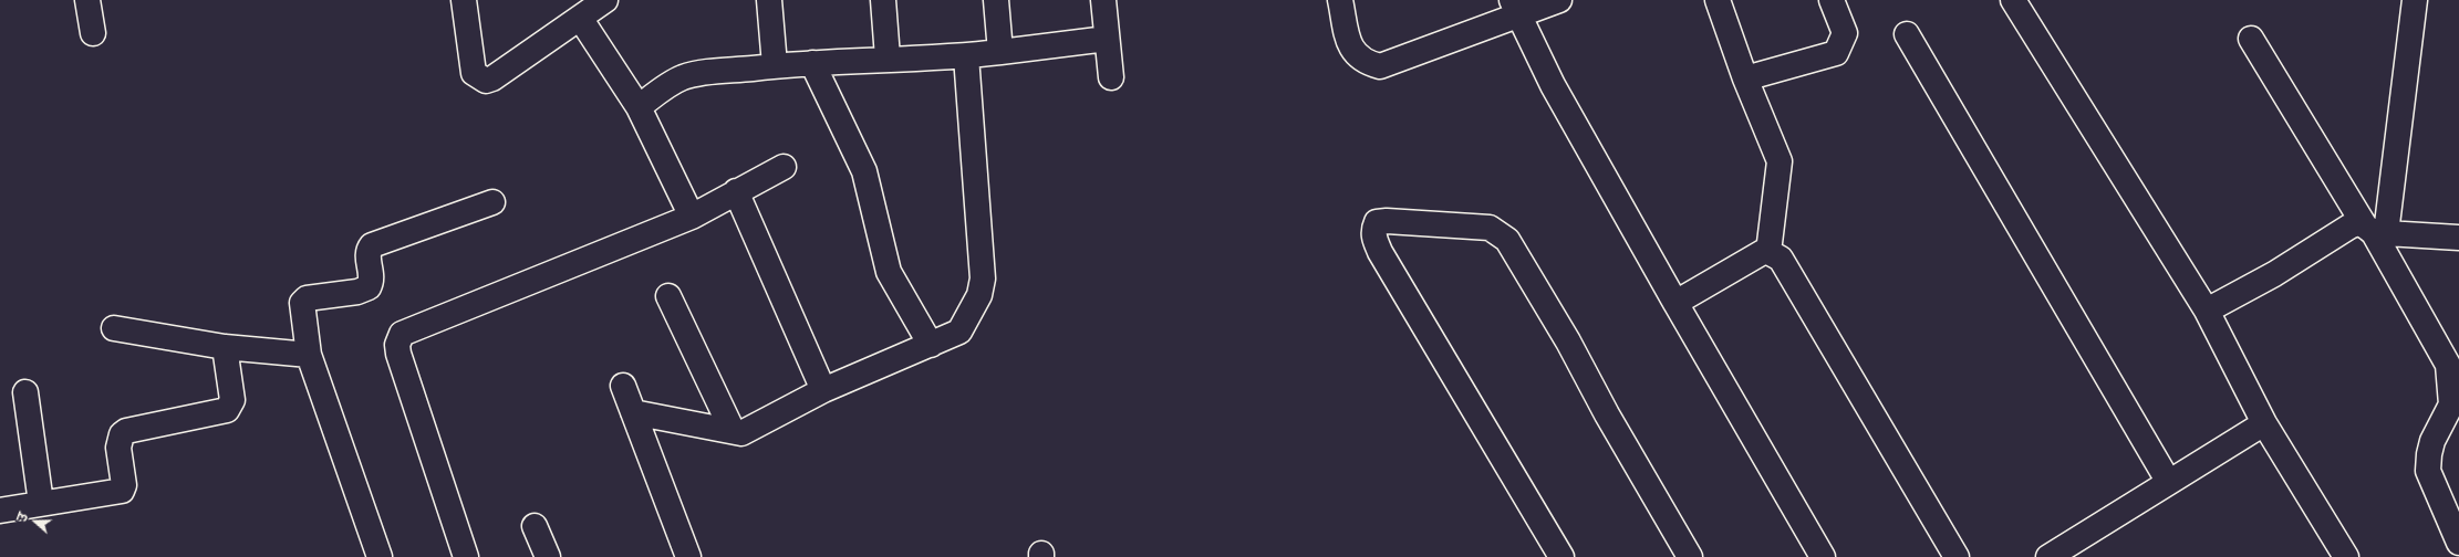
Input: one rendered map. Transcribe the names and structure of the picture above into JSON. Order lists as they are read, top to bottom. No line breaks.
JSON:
{"north":"left"}
